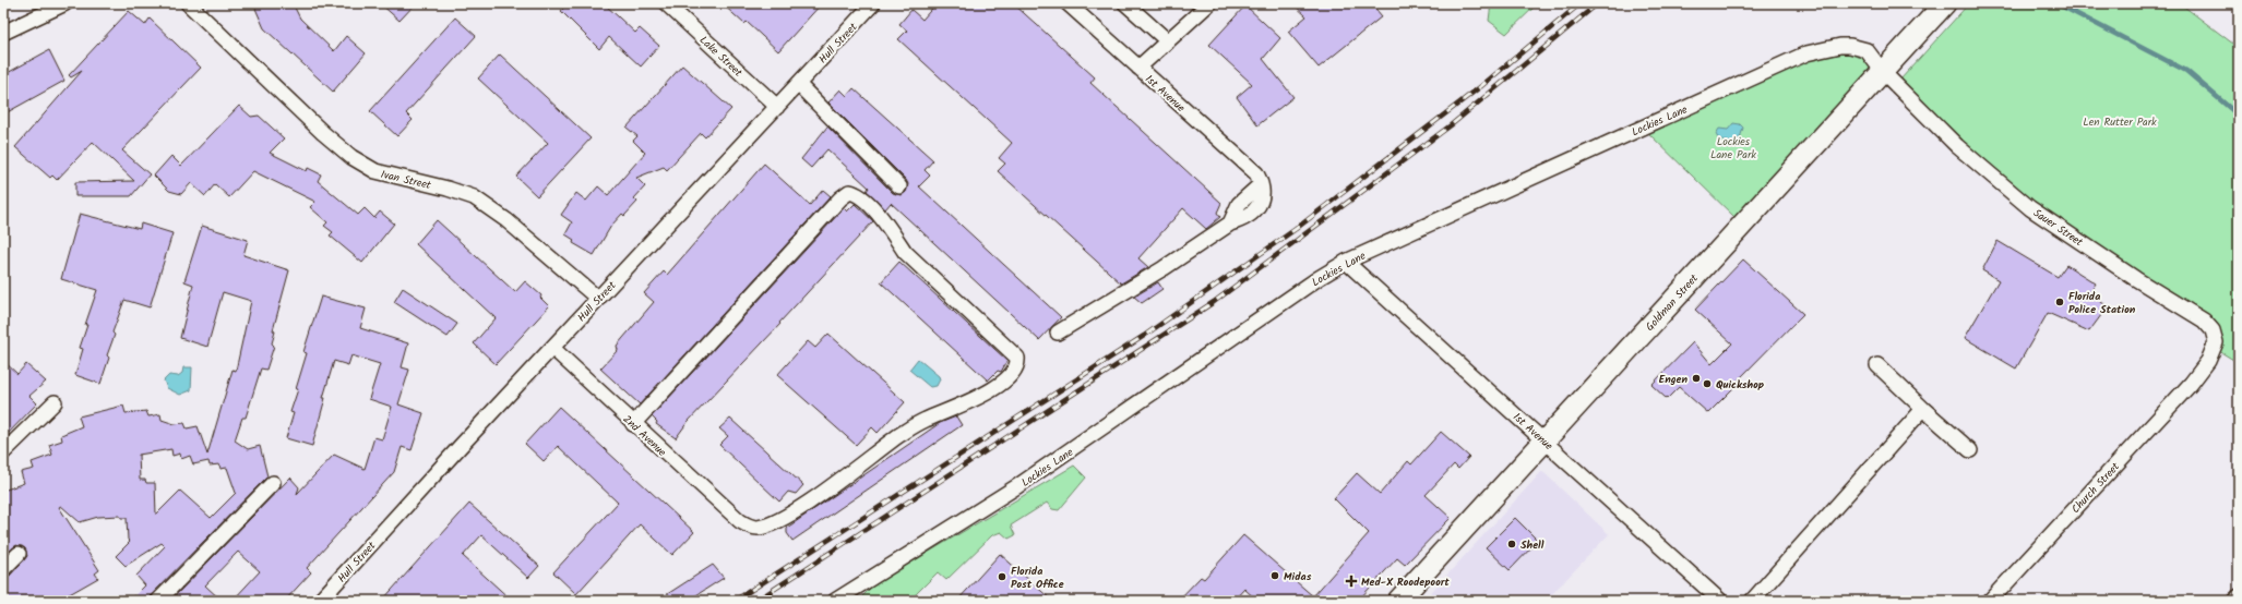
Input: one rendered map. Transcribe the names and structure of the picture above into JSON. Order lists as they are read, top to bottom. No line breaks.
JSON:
{"streets":{"street":["Hull Street","Lake Street","1st Avenue","Lockies Lane","Ivan Street","Sauer Street","Goldman Street","2nd Avenue","Church Street"]},"crossings":[["Hull Street","Lake Street"],["Hull Street","Ivan Street"],["Hull Street","2nd Avenue"],["1st Avenue","Lockies Lane"],["1st Avenue","Goldman Street"],["Lockies Lane","Sauer Street"],["Lockies Lane","Goldman Street"],["Sauer Street","Goldman Street"],["Sauer Street","Church Street"]],"parks":["Len Rutter Park","Lockies Lane Park"],"places":{"other":["Florida Police Station","Engen","Quickshop","Shell","Midas","Florida Post Office"],"health":["Med-X Roodepoort"]}}
